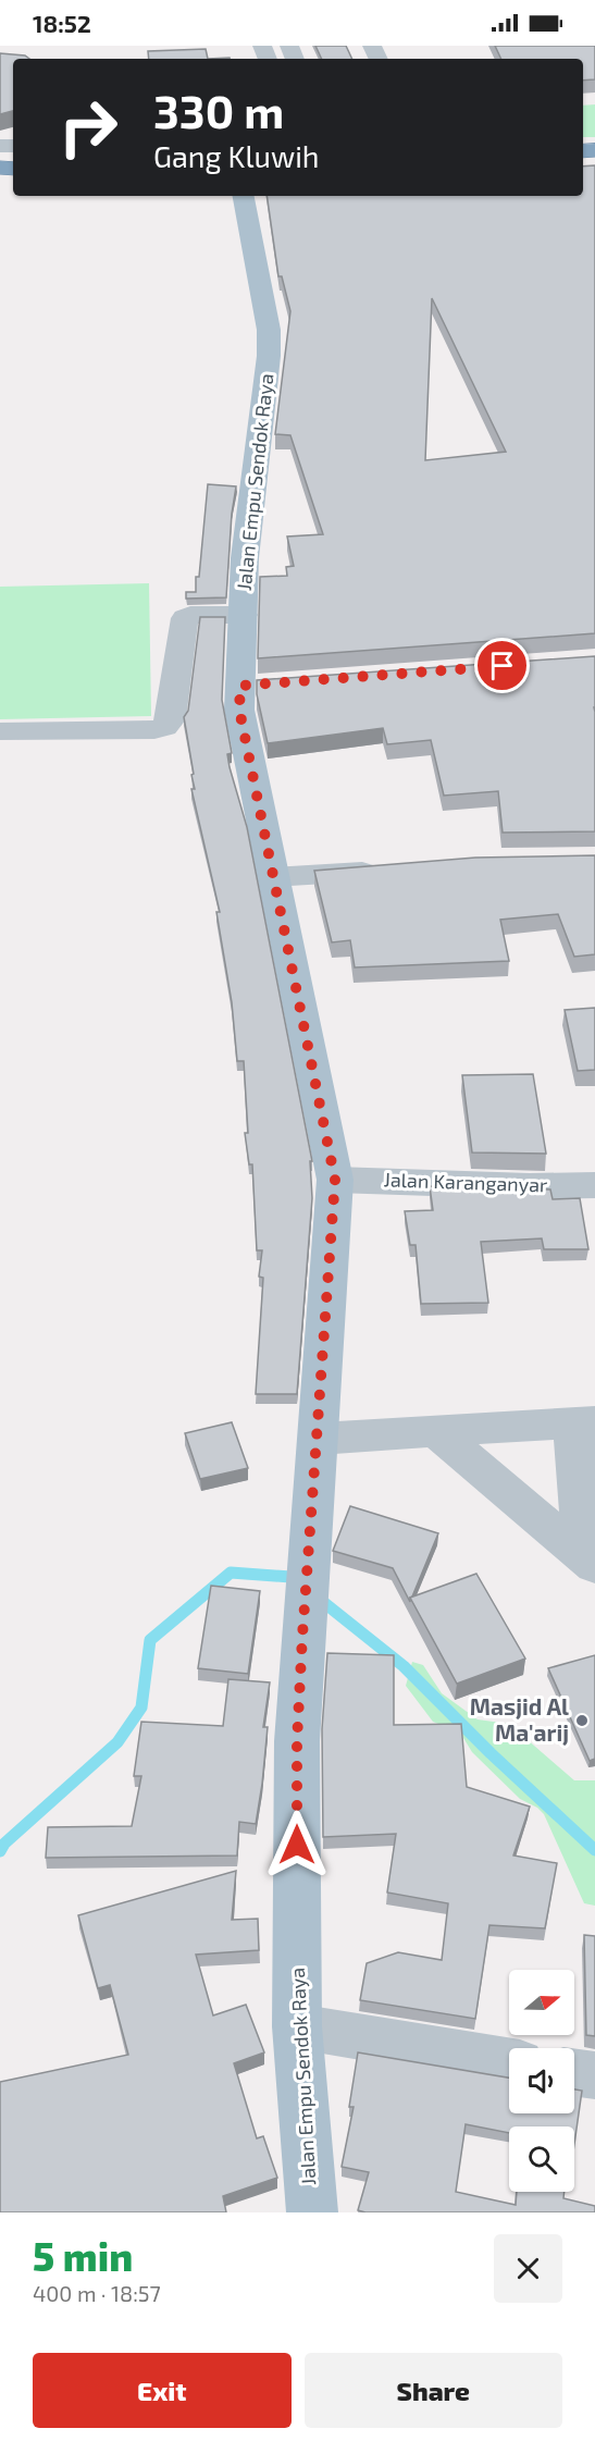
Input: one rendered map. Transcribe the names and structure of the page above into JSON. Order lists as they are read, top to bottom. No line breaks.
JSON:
{"streets":{"main road":["Jalan Empu Sendok Raya"],"street":["Jalan Karanganyar"]},"crossings":[["Jalan Empu Sendok Raya","Jalan Karanganyar"]],"places":["Masjid Al Ma'arij"],"north":"right","page":{"status":"18:52","turn":["330 m","Gang Kluwih"],"heading":["5 min","400 m · 18:57"],"buttons":["Exit","Share"]}}
